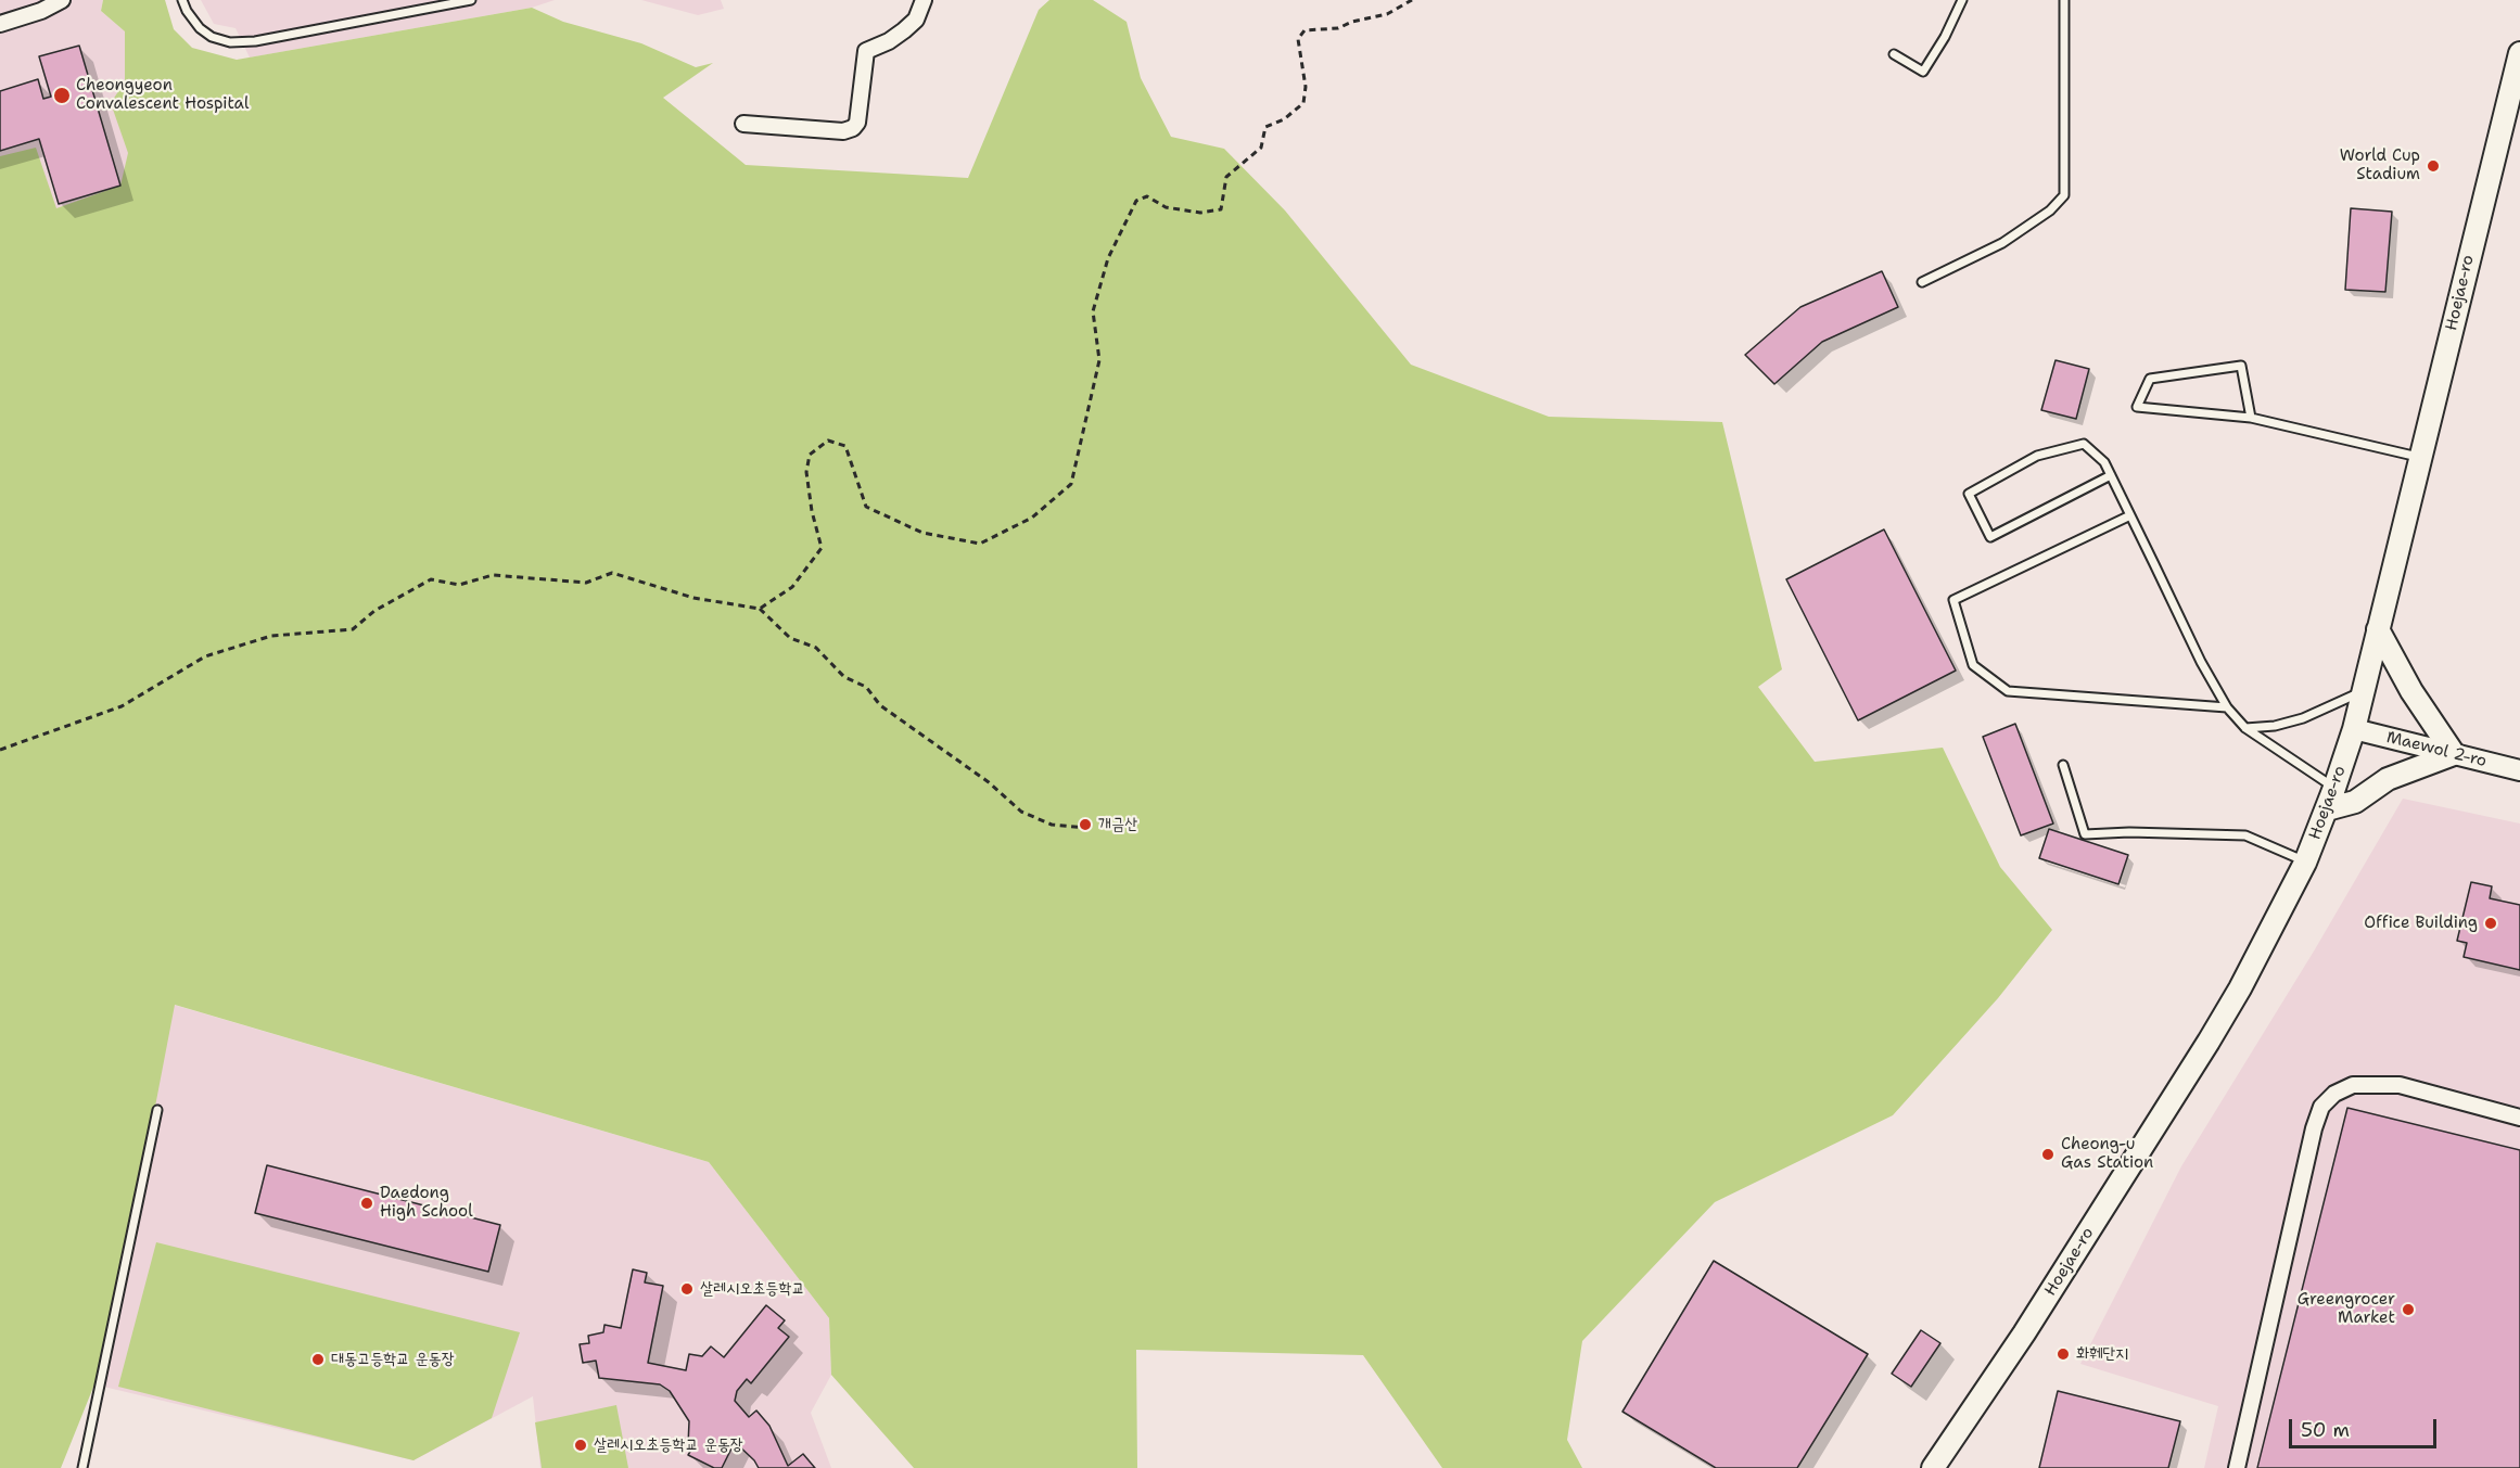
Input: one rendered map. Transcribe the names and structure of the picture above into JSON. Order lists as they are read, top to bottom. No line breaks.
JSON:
{"streets":{"main road":["Hoejae-ro"],"street":["Maewol 2-ro"]},"crossings":[["Hoejae-ro","Maewol 2-ro"]],"places":["Cheongyeon Convalescent Hospital","World Cup Stadium","개금산","Office Building","Cheong-u Gas Station","Daedong High School","살레시오초등학교","Greengrocer Market","화훼단지","대동고등학교 운동장","살레시오초등학교 운동장"],"scale_bar":"50 m"}
